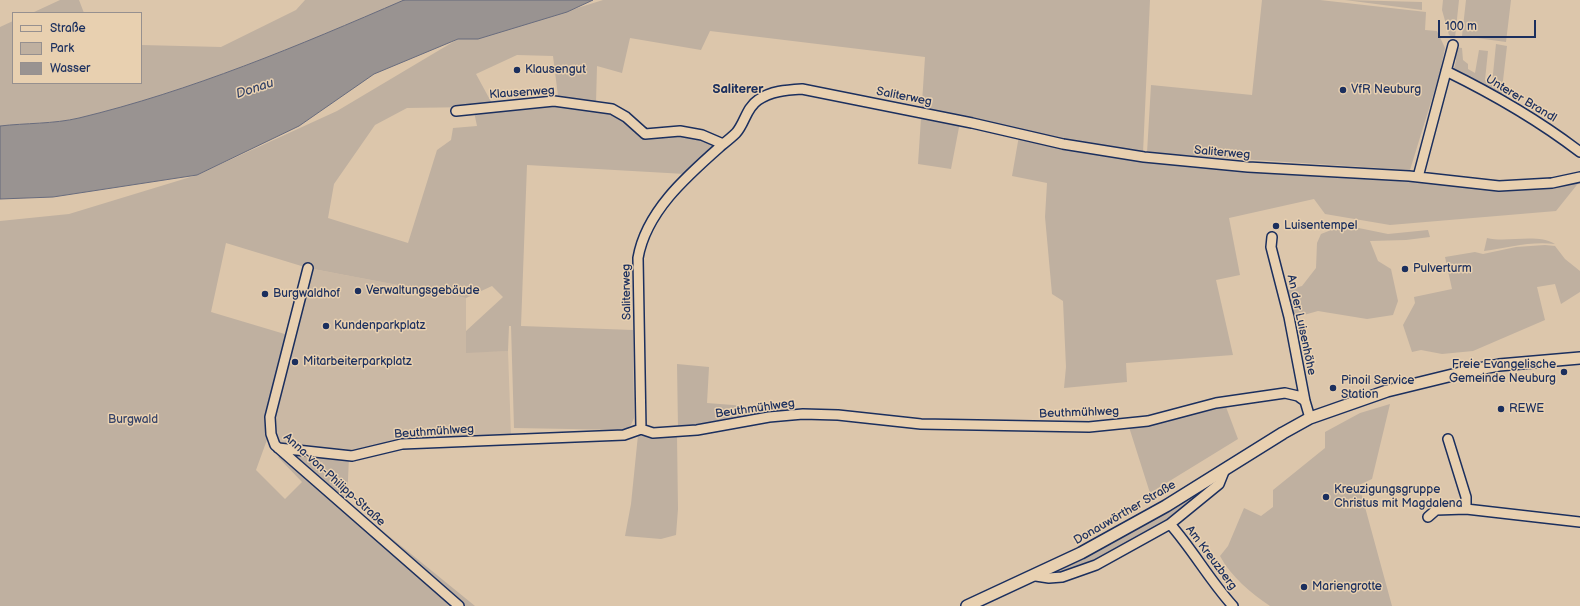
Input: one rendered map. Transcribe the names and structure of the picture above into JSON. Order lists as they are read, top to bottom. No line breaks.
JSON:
{"streets":{"main road":["Donauwörther Straße"],"street":["Klausenweg","Saliterweg","Unterer Brandl","An der Luisenhöhe","Beuthmühlweg","Anna-von-Philipp-Straße","Am Kreuzberg"]},"crossings":[["Klausenweg","Saliterweg"],["Saliterweg","Beuthmühlweg"],["An der Luisenhöhe","Beuthmühlweg"],["An der Luisenhöhe","Donauwörther Straße"],["Beuthmühlweg","Anna-von-Philipp-Straße"],["Donauwörther Straße","Am Kreuzberg"]],"districts":["Saliterer"],"water":["Donau"],"parks":["Burgwald"],"places":["Klausengut","VfR Neuburg","Luisentempel","Pulverturm","Verwaltungsgebäude","Burgwaldhof","Kundenparkplatz","Mitarbeiterparkplatz","Freie Evangelische Gemeinde Neuburg","Pinoil Service Station","REWE","Kreuzigungsgruppe Christus mit Magdalena","Mariengrotte"],"legend":["Straße","Park","Wasser"],"scale_bar":"100 m"}
